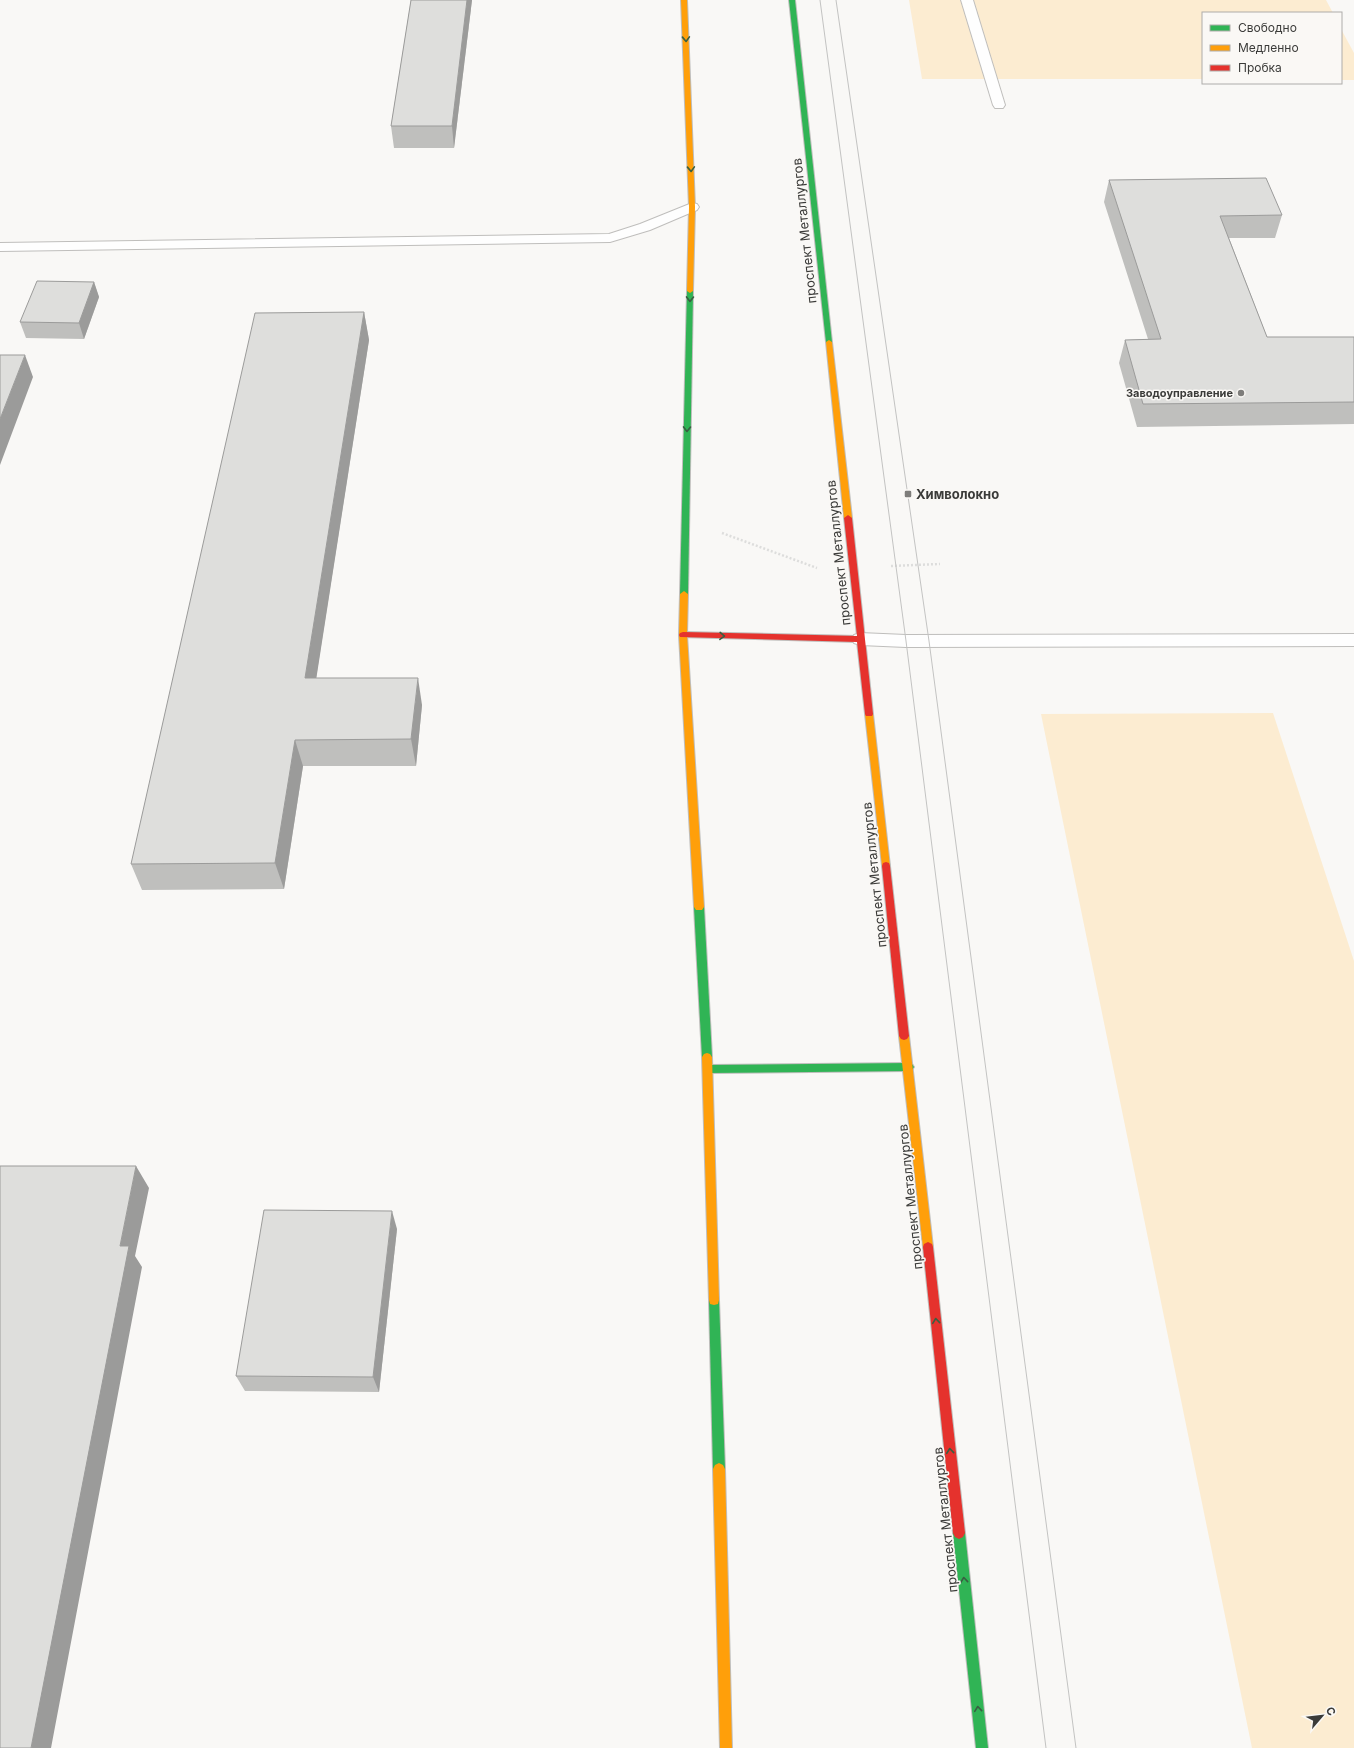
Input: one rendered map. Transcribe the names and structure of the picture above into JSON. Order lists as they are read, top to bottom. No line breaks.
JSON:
{"streets":{"street":["проспект Металлургов"]},"one_way":["проспект Металлургов"],"places":{"other":["Заводоуправление"],"transit":["Химволокно"]},"legend":["Свободно","Медленно","Пробка"],"north":"top right"}
